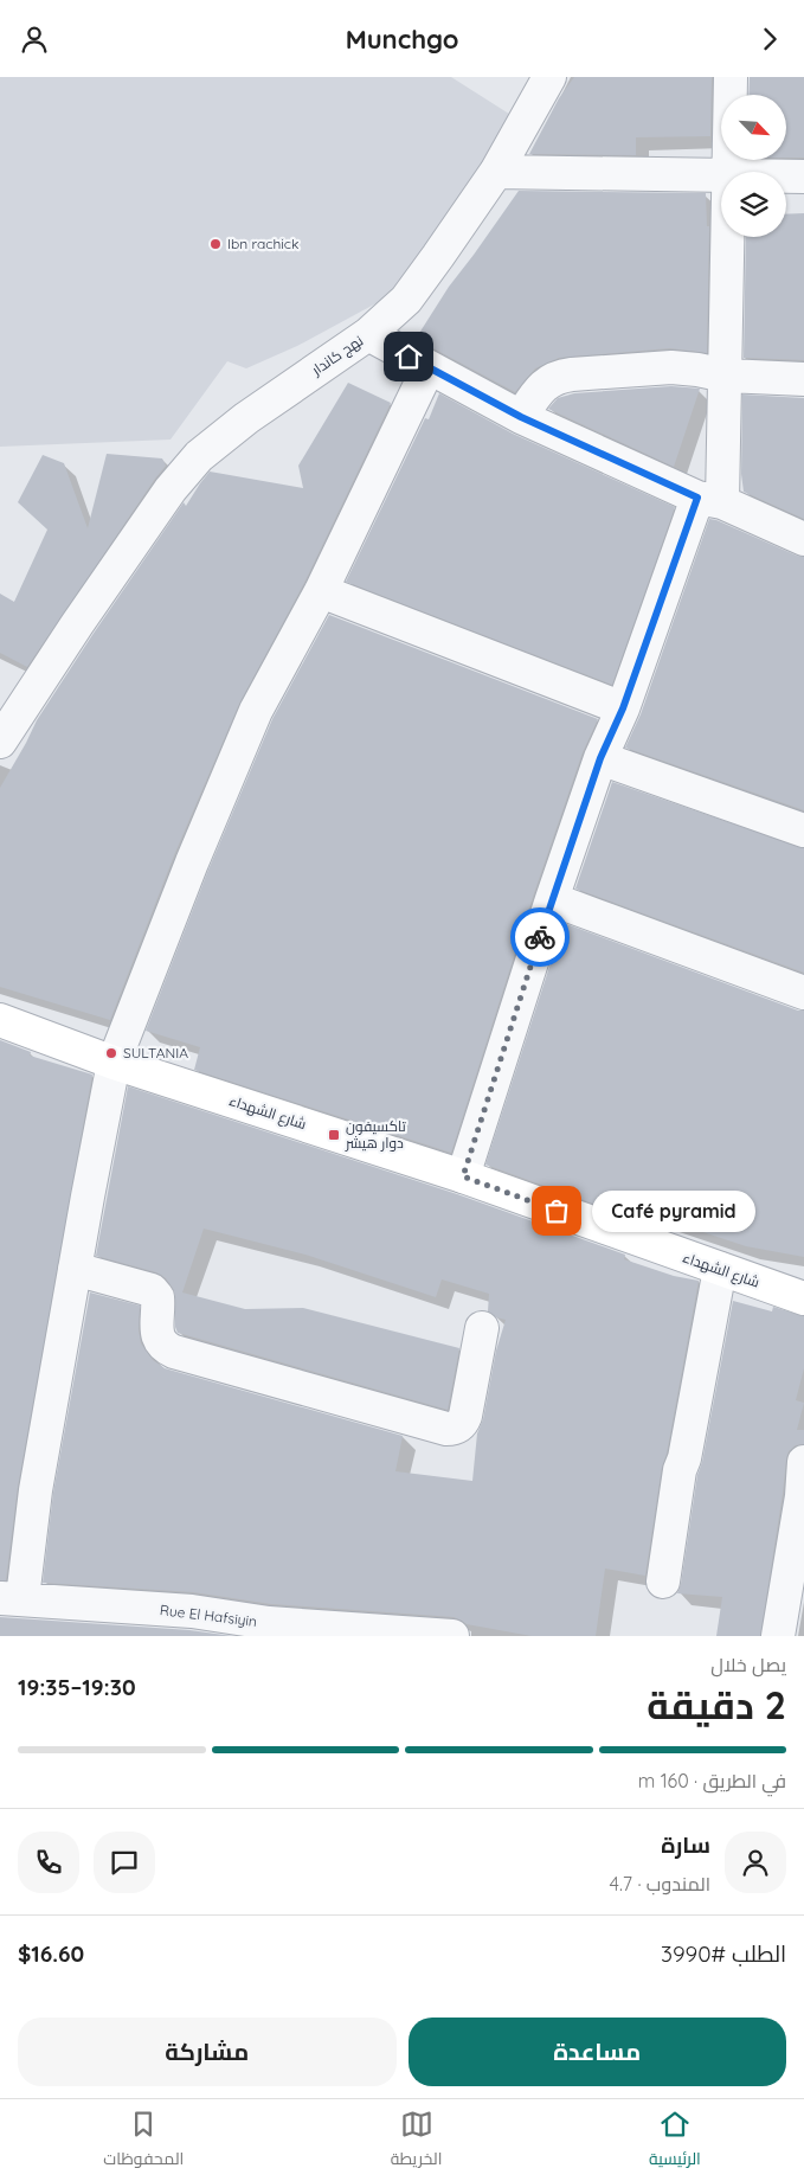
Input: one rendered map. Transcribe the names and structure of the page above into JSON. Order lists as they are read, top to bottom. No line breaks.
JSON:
{"streets":{"street":["نهج كاندار","شارع الشهداء","Rue El Hafsiyin"]},"places":{"other":["Ibn rachick","SULTANIA","Café pyramid"],"transit":["تاكسيفون دوار هيشر"]},"north":"bottom right","page":{"header":"Munchgo","bubble":"Café pyramid","heading":["2 دقيقة","يصل خلال","19:30–19:35"],"panel":["سارة","المندوب · 4.7","الطلب #3990","$16.60"],"bar":"في الطريق · 160 m","buttons":["مساعدة","مشاركة"],"tabs":["الرئيسية","الخريطة","المحفوظات"]}}
